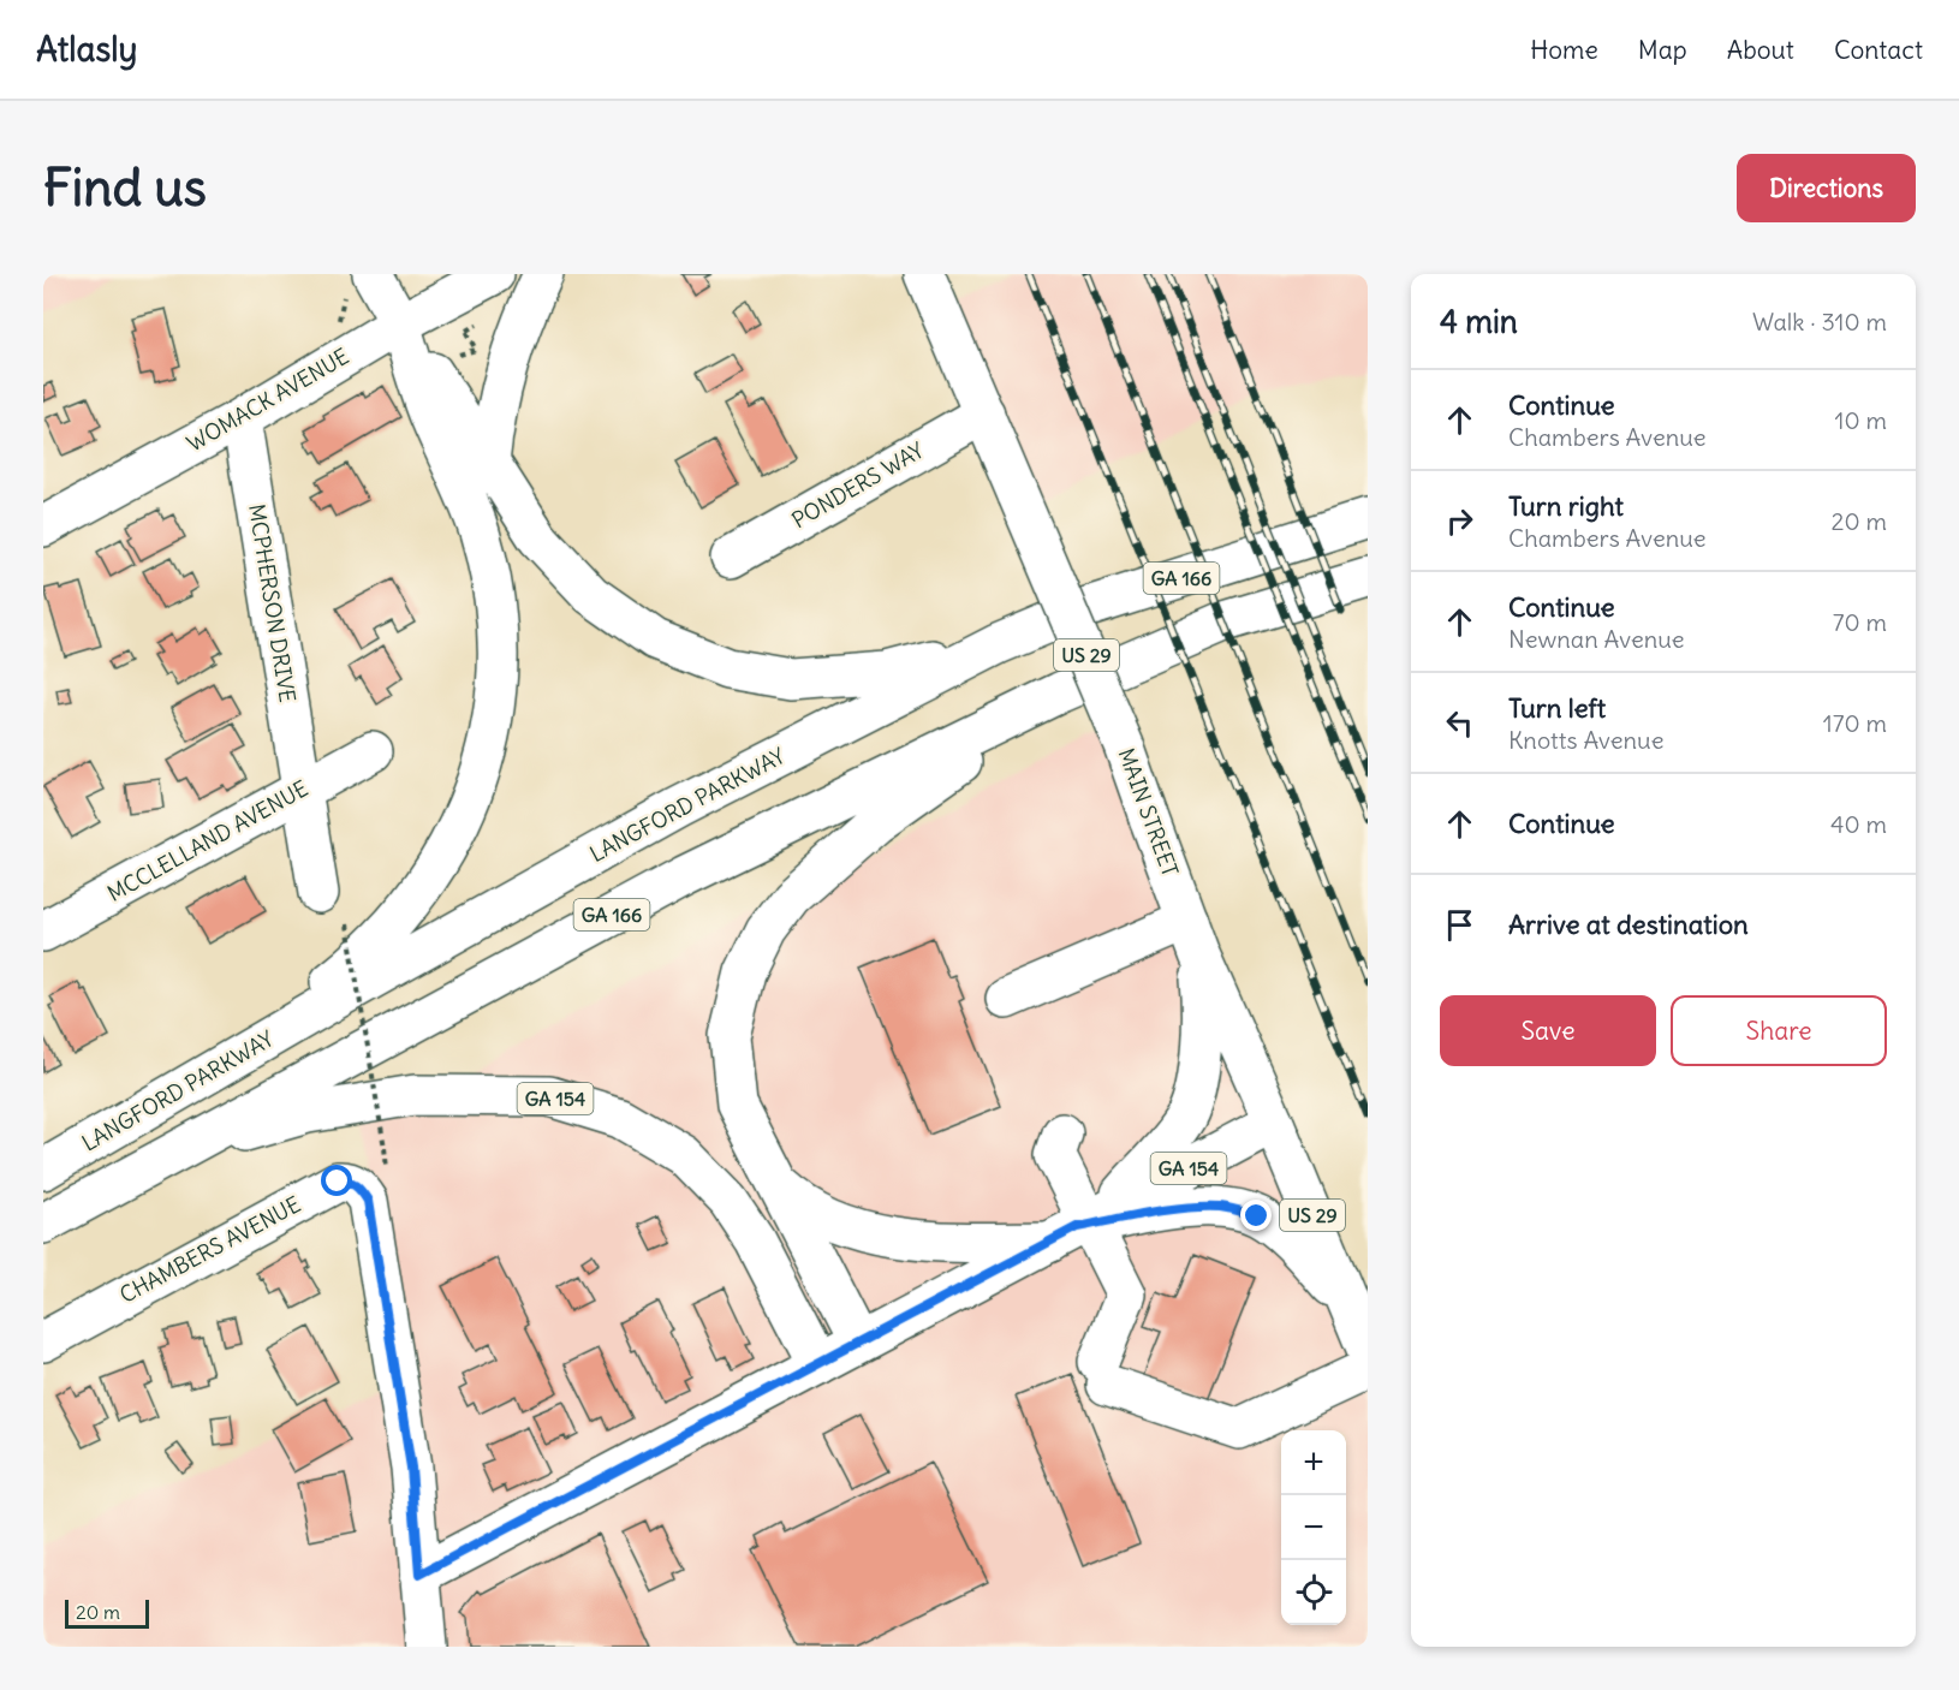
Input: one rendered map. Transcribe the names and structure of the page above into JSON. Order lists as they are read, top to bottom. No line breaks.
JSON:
{"streets":{"main road":["WOMACK AVENUE","PONDERS WAY","GA 166","MCPHERSON DRIVE","US 29","LANGFORD PARKWAY","MAIN STREET","MCCLELLAND AVENUE","GA 154","CHAMBERS AVENUE"]},"crossings":[["WOMACK AVENUE","MCPHERSON DRIVE"],["PONDERS WAY","MAIN STREET"],["GA 166","GA 154"],["MCPHERSON DRIVE","MCCLELLAND AVENUE"],["MAIN STREET","GA 154"]],"scale_bar":"20 m","page":{"header":"Atlasly","nav":["Home","Map","About","Contact"],"buttons":["Directions",["Save","Share"]],"title":"Find us","heading":["4 min","Walk · 310 m"],"list":[["Continue","Chambers Avenue","10 m"],["Turn right","Chambers Avenue","20 m"],["Continue","Newnan Avenue","70 m"],["Turn left","Knotts Avenue","170 m"],["Continue","40 m"],"Arrive at destination"],"map_buttons":["+","−"],"scale":"20 m"}}
